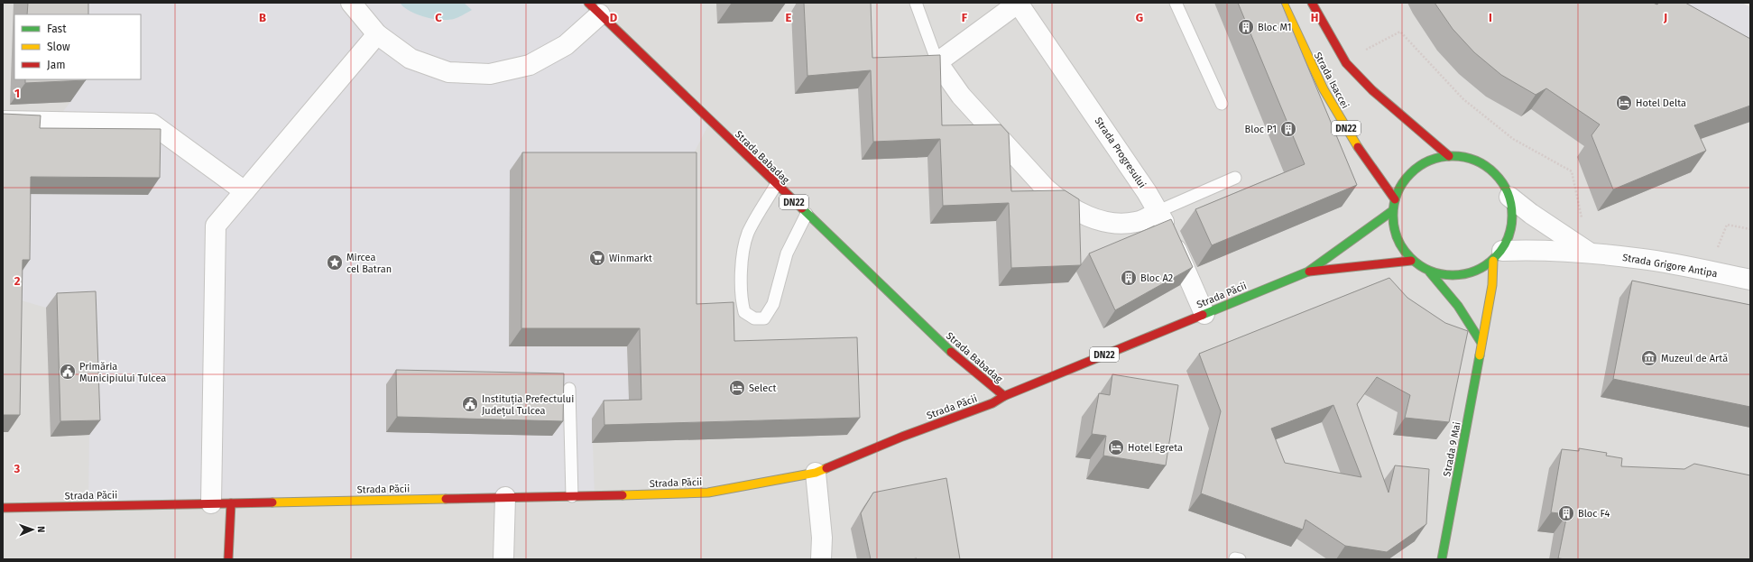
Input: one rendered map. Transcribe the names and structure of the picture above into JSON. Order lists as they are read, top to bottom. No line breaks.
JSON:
{"streets":{"main road":["Strada Isaccei","DN22","Strada Babadag","Strada Păcii","Strada 9 Mai"],"street":["Strada Progresului","Strada Grigore Antipa"]},"crossings":[["Strada Isaccei","Strada Grigore Antipa"],["Strada Isaccei","Strada Păcii"],["Strada Isaccei","Strada 9 Mai"],["Strada Progresului","Strada Păcii"],["Strada Babadag","Strada Păcii"],["Strada Grigore Antipa","Strada Păcii"],["Strada Grigore Antipa","Strada 9 Mai"],["Strada Păcii","Strada 9 Mai"]],"places":{"building":["Bloc M1","Bloc P1","Bloc A2","Bloc F4"],"hotel":["Hotel Delta","Select","Hotel Egreta"],"supermarket":["Winmarkt"],"place":["Mircea cel Batran"],"museum":["Muzeul de Artă"],"public building":["Primăria Municipiului Tulcea","Instituția Prefectului Județul Tulcea"]},"legend":["Fast","Slow","Jam"],"north":"right","grid":{"columns":["B","C","D","E","F","G","H","I","J"],"rows":["1","2","3"]}}
